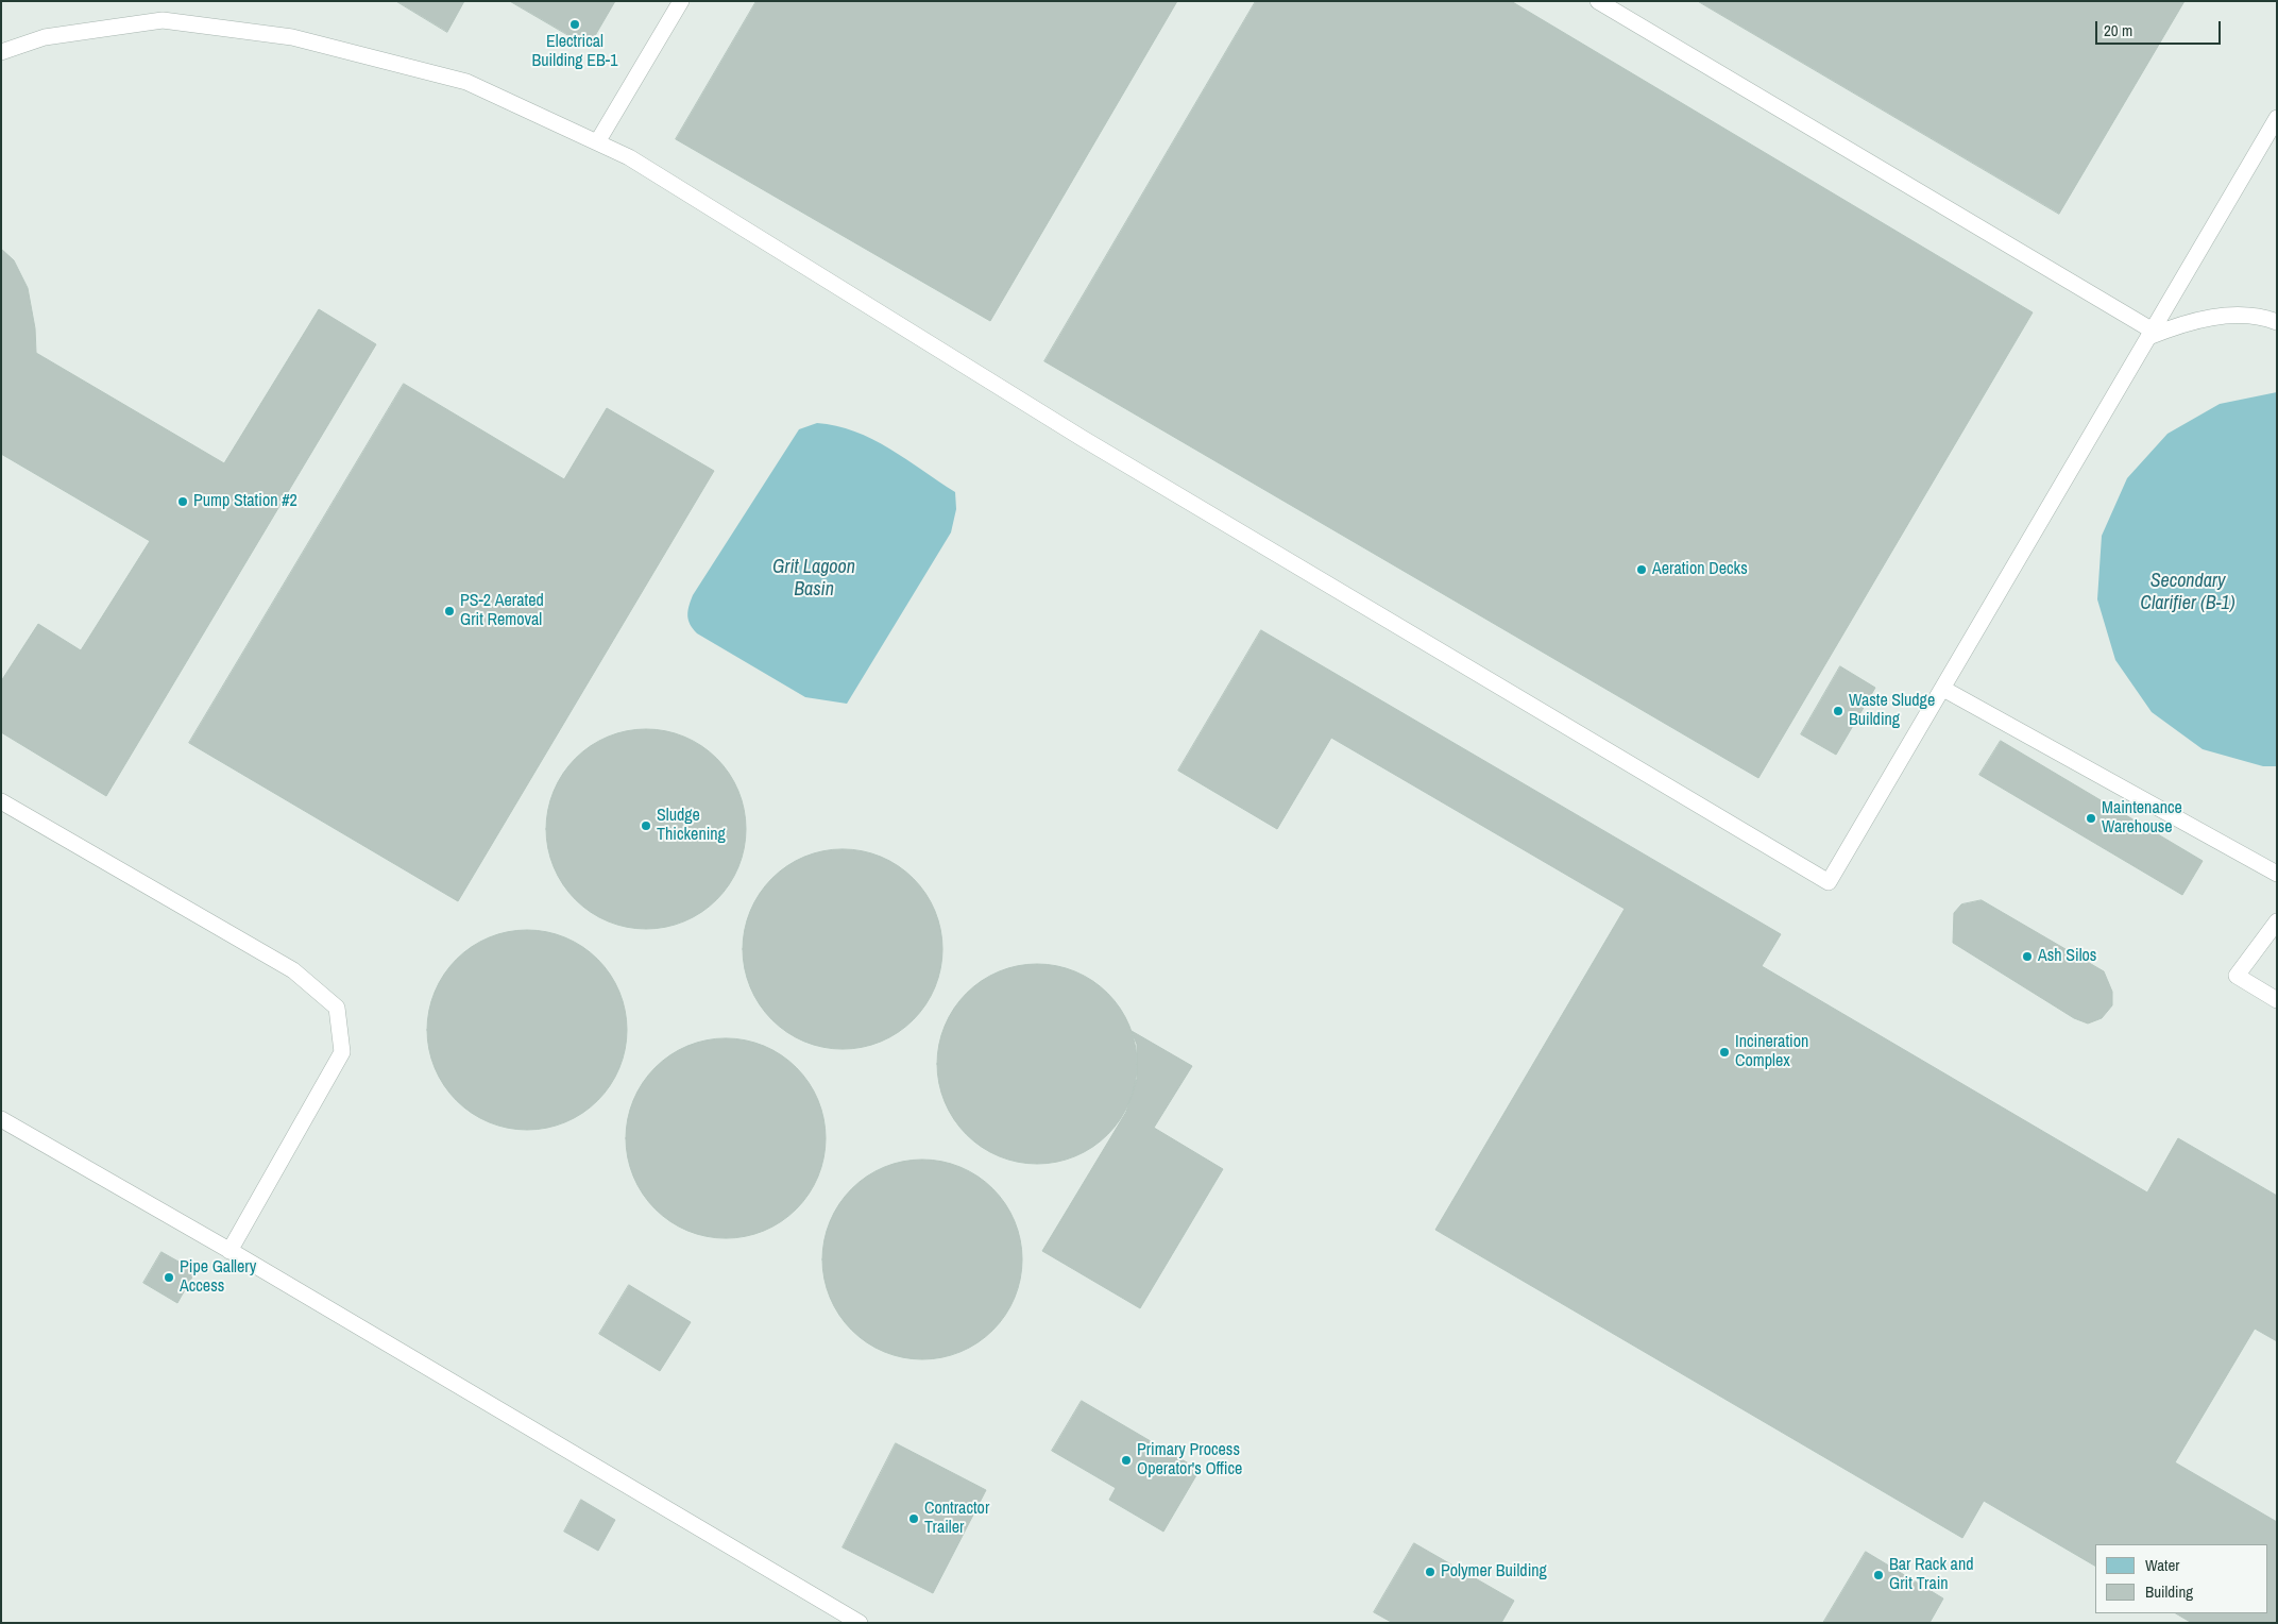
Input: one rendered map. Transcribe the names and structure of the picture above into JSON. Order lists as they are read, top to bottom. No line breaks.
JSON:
{"water":["Grit Lagoon Basin","Secondary Clarifier (B-1)"],"places":["Electrical Building EB-1","Pump Station #2","Aeration Decks","PS-2 Aerated Grit Removal","Waste Sludge Building","Maintenance Warehouse","Sludge Thickening","Ash Silos","Incineration Complex","Pipe Gallery Access","Primary Process Operator's Office","Contractor Trailer","Polymer Building","Bar Rack and Grit Train"],"legend":["Water","Building"],"scale_bar":"20 m"}
